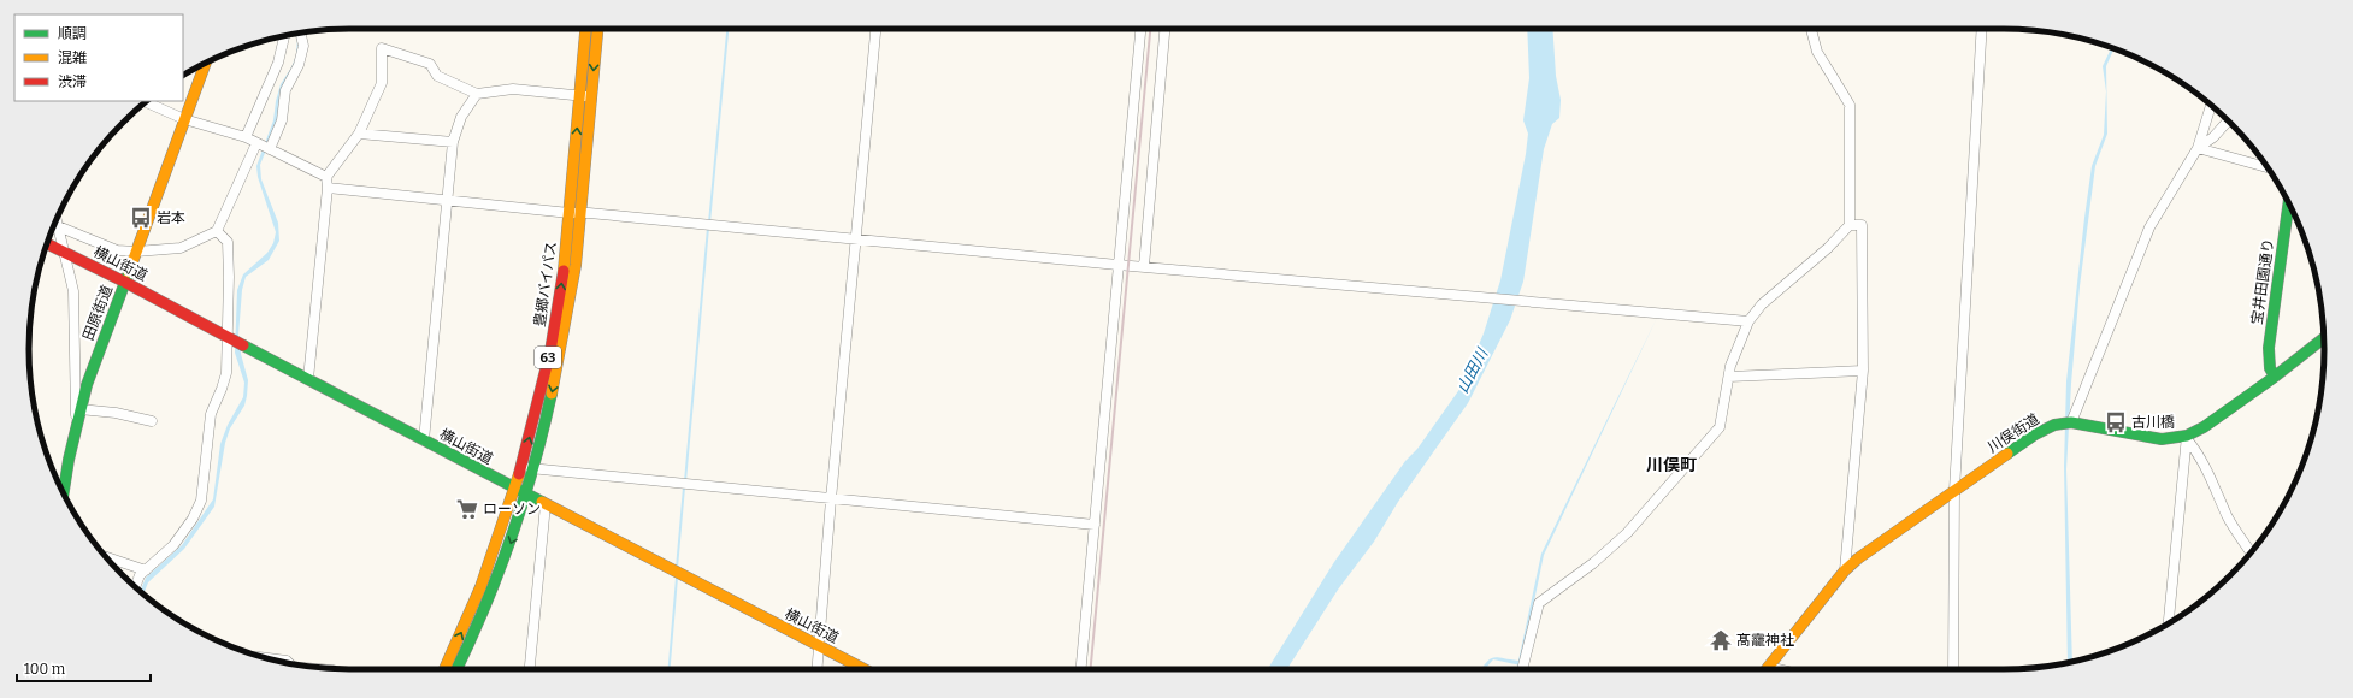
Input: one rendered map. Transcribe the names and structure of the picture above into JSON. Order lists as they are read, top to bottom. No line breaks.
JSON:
{"streets":{"main road":["横山街道","宝井田園通り","豊郷バイパス","田原街道","63","川俣街道"]},"crossings":[["横山街道","豊郷バイパス"],["横山街道","田原街道"],["宝井田園通り","川俣街道"]],"districts":["川俣町"],"water":["山田川"],"places":{"bus stop":["岩本","古川橋"],"supermarket":["ローソン"],"temple":["髙靇神社"]},"legend":["順調","混雑","渋滞"],"scale_bar":"100 m"}
